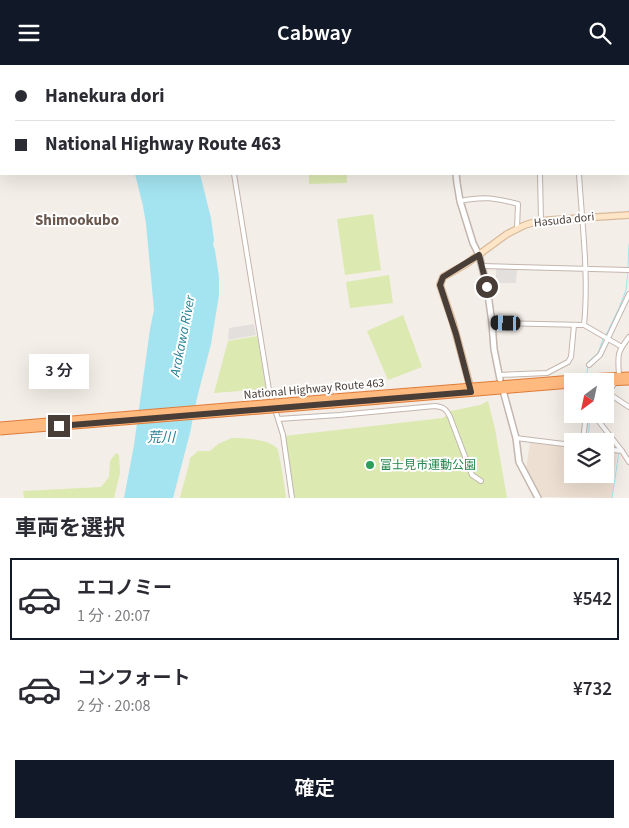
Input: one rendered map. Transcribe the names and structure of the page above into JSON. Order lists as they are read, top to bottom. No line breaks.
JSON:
{"streets":{"highway":["National Highway Route 463"],"main road":["Hasuda dori"]},"crossings":[["Hasuda dori","National Highway Route 463"]],"districts":["Shimookubo"],"water":["Arakawa River","荒川"],"places":["富士見市運動公園"],"north":"bottom left","page":{"header":"Cabway","banner":["Hanekura dori","National Highway Route 463"],"bubble":"3 分","heading":"車両を選択","list":[{"name":"エコノミー","note":"1 分 · 20:07","value":"¥542"},{"name":"コンフォート","note":"2 分 · 20:08","value":"¥732"}],"buttons":"確定"}}
